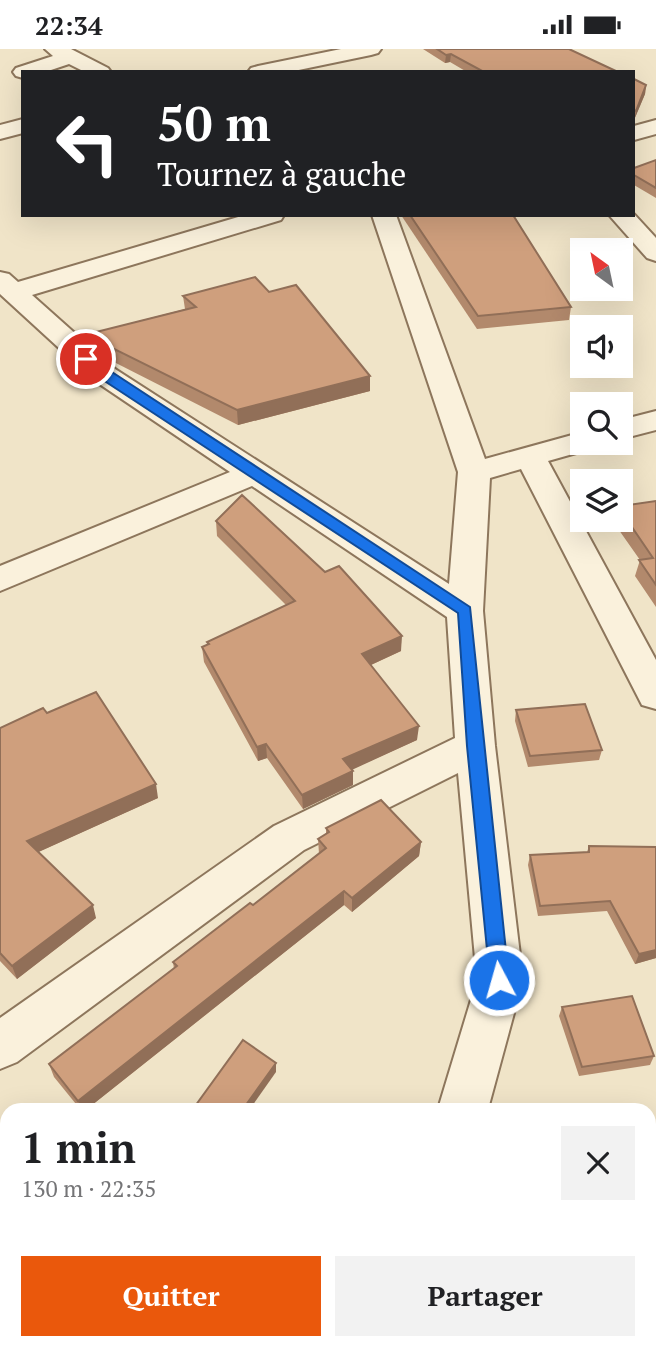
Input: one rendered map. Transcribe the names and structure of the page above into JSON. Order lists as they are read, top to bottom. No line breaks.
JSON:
{"north":"top left","page":{"status":"22:34","turn":["50 m","Tournez à gauche"],"heading":["1 min","130 m · 22:35"],"buttons":["Quitter","Partager"]}}
